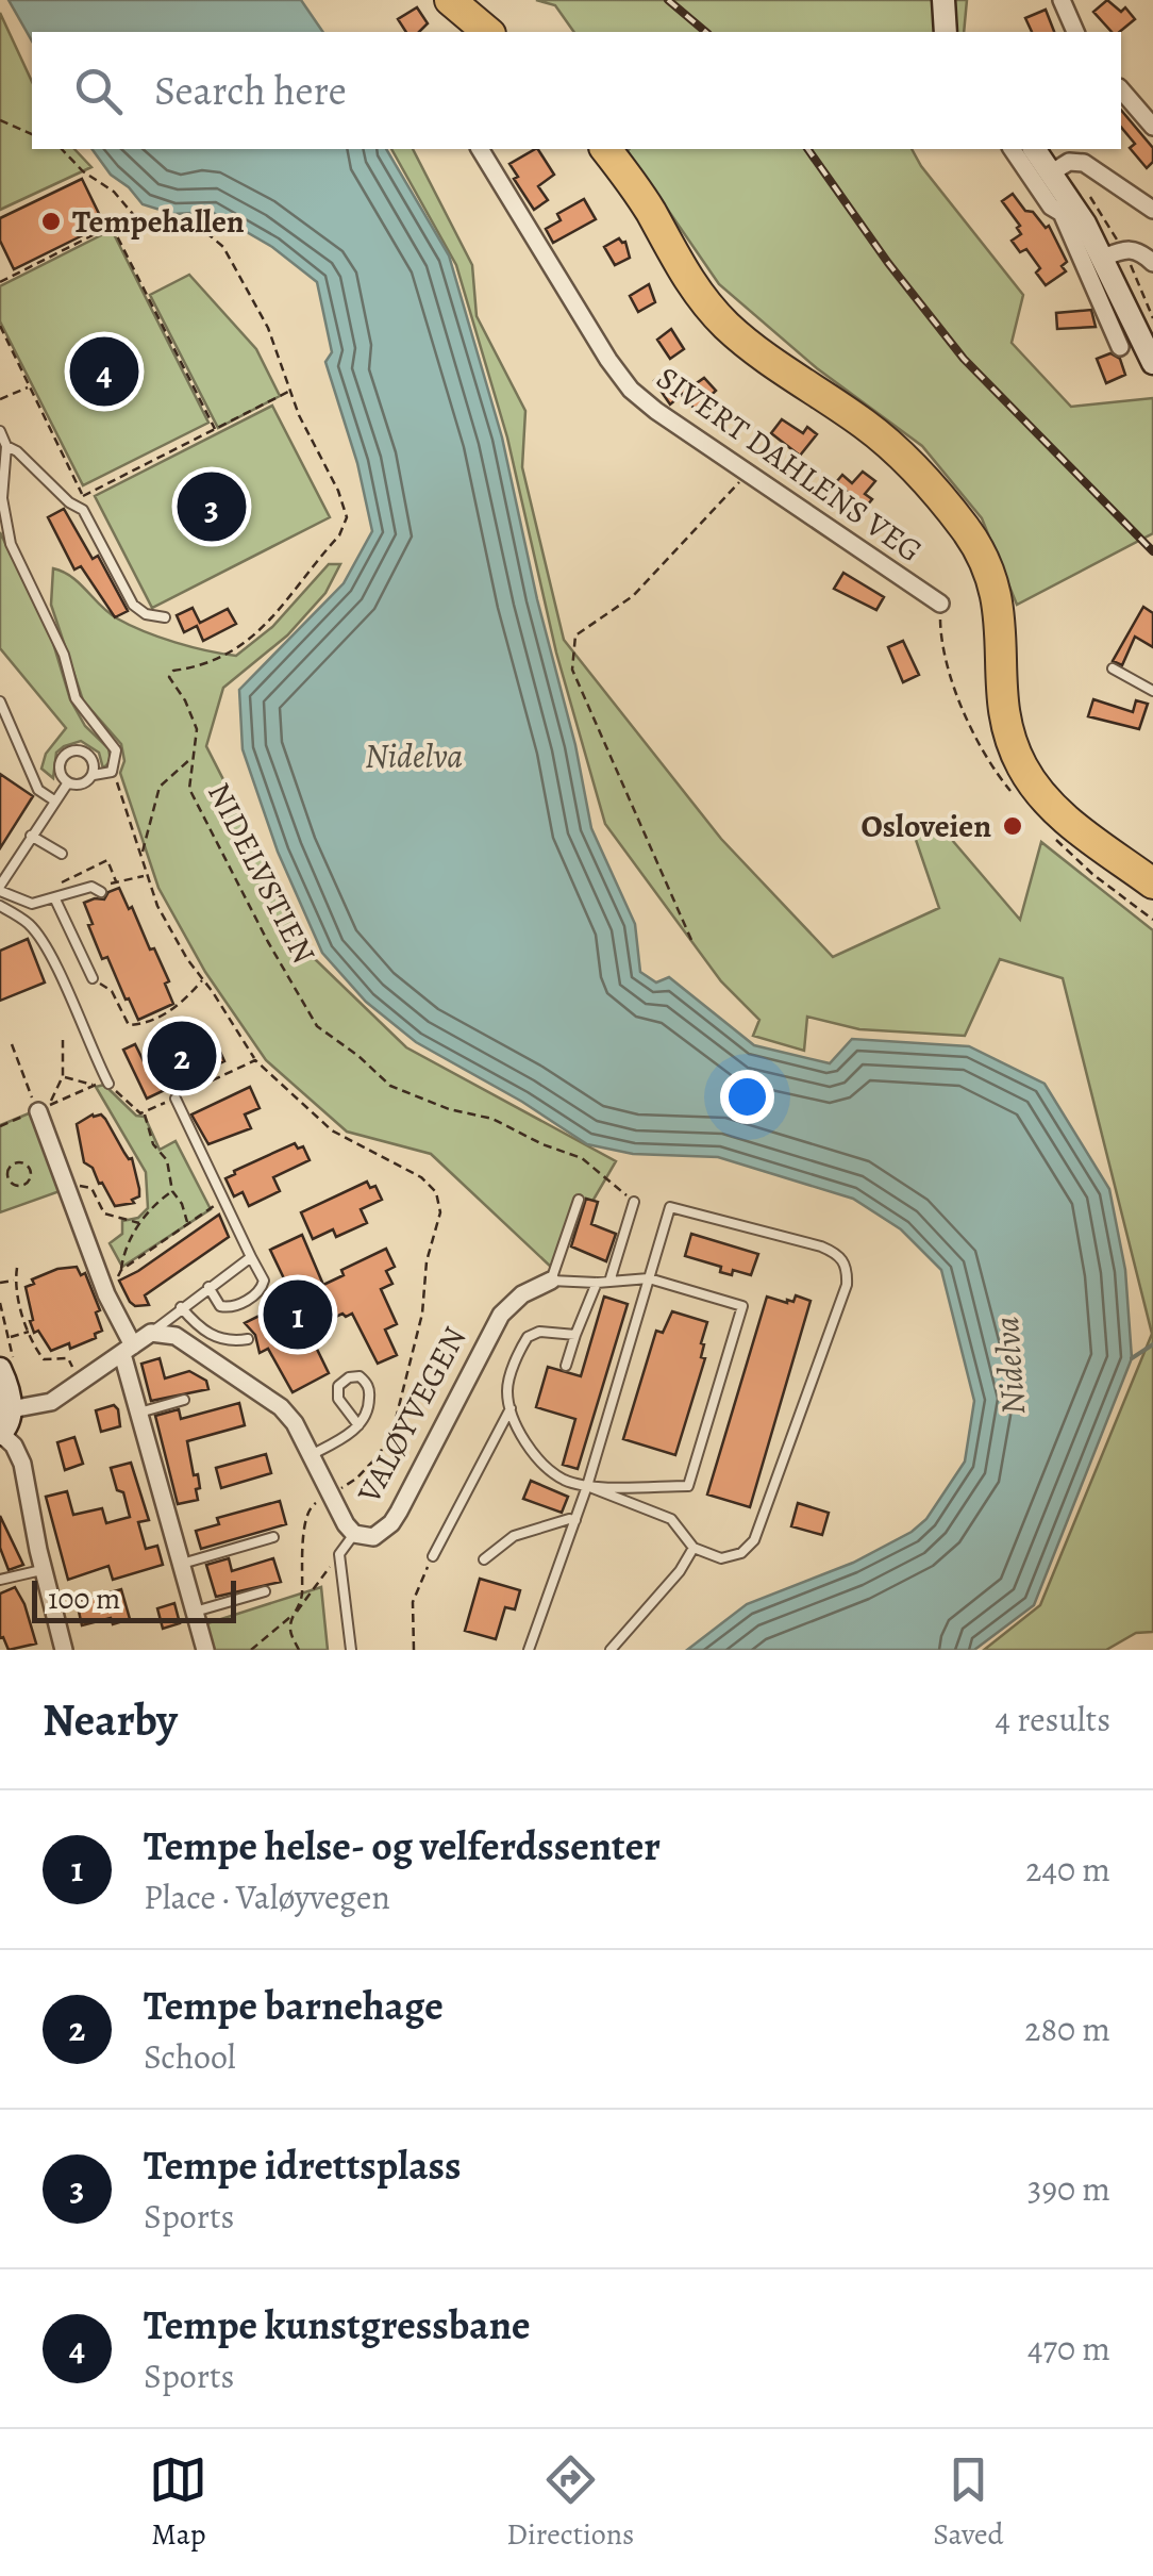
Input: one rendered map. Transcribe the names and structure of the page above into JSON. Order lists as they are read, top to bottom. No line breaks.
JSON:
{"streets":{"street":["SIVERT DAHLENS VEG","VALØYVEGEN"],"path":["NIDELVSTIEN"]},"water":["Nidelva"],"places":["Tempehallen","Osloveien"],"scale_bar":"100 m","page":{"search":"Search here","pins":["4","3","2","1"],"scale":"100 m","heading":["Nearby","4 results"],"list":[{"mark":"1","name":"Tempe helse- og velferdssenter","note":"Place · Valøyvegen","value":"240 m"},{"mark":"2","name":"Tempe barnehage","note":"School","value":"280 m"},{"mark":"3","name":"Tempe idrettsplass","note":"Sports","value":"390 m"},{"mark":"4","name":"Tempe kunstgressbane","note":"Sports","value":"470 m"}],"nav":["Map","Directions","Saved"]}}
